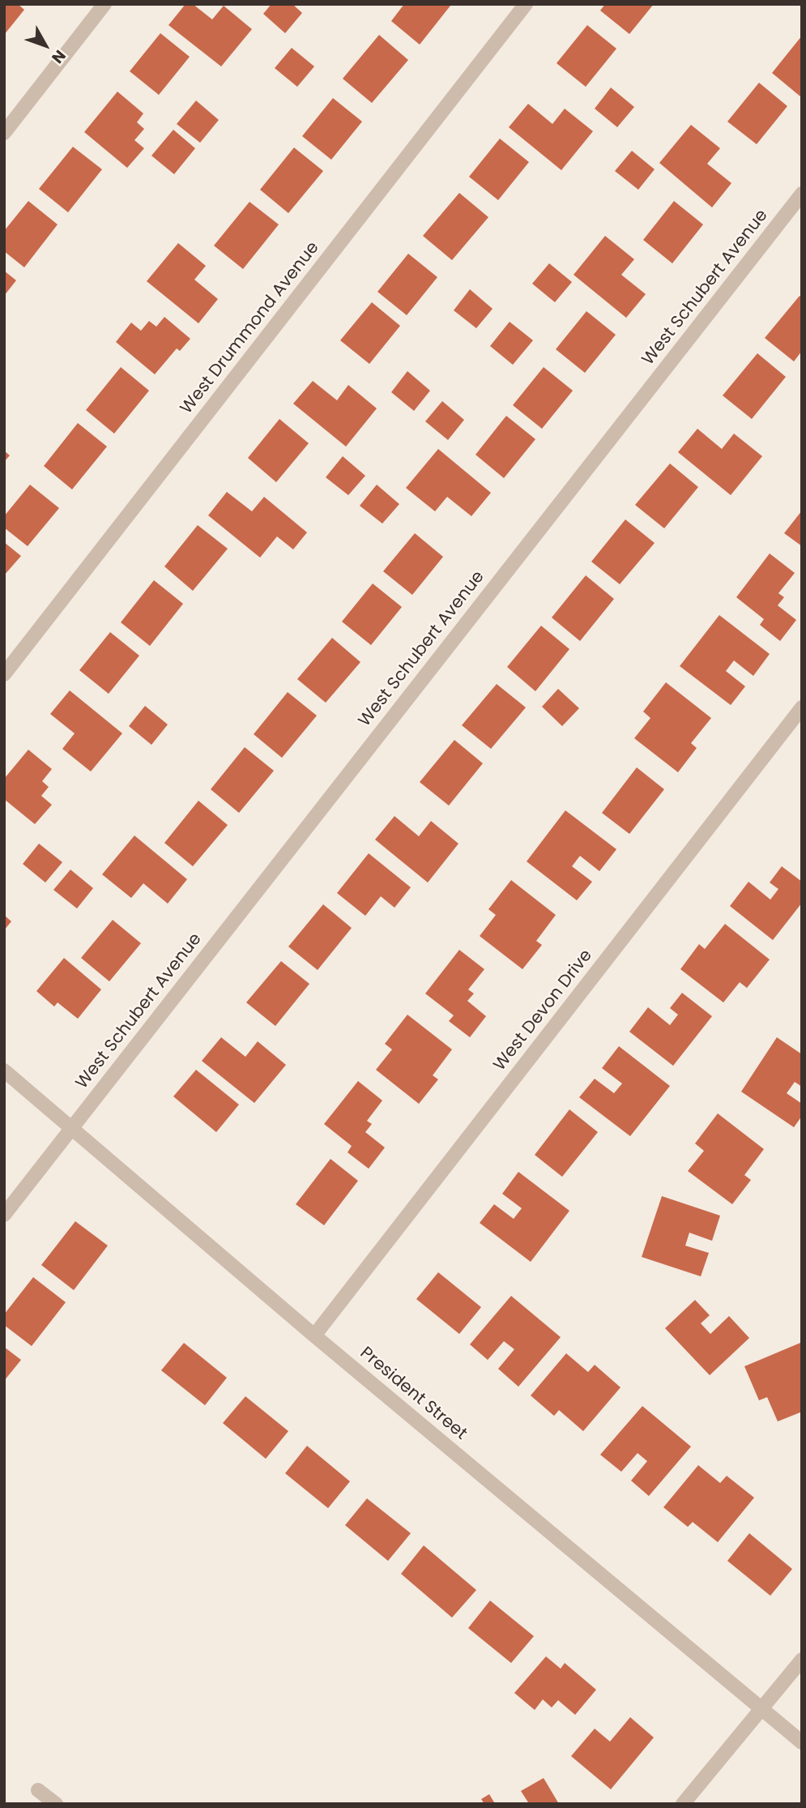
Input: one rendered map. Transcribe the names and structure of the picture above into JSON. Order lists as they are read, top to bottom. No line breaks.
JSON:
{"streets":{"street":["West Schubert Avenue","West Drummond Avenue","West Devon Drive","President Street"]},"crossings":[["West Schubert Avenue","President Street"],["West Devon Drive","President Street"]],"north":"bottom right"}
